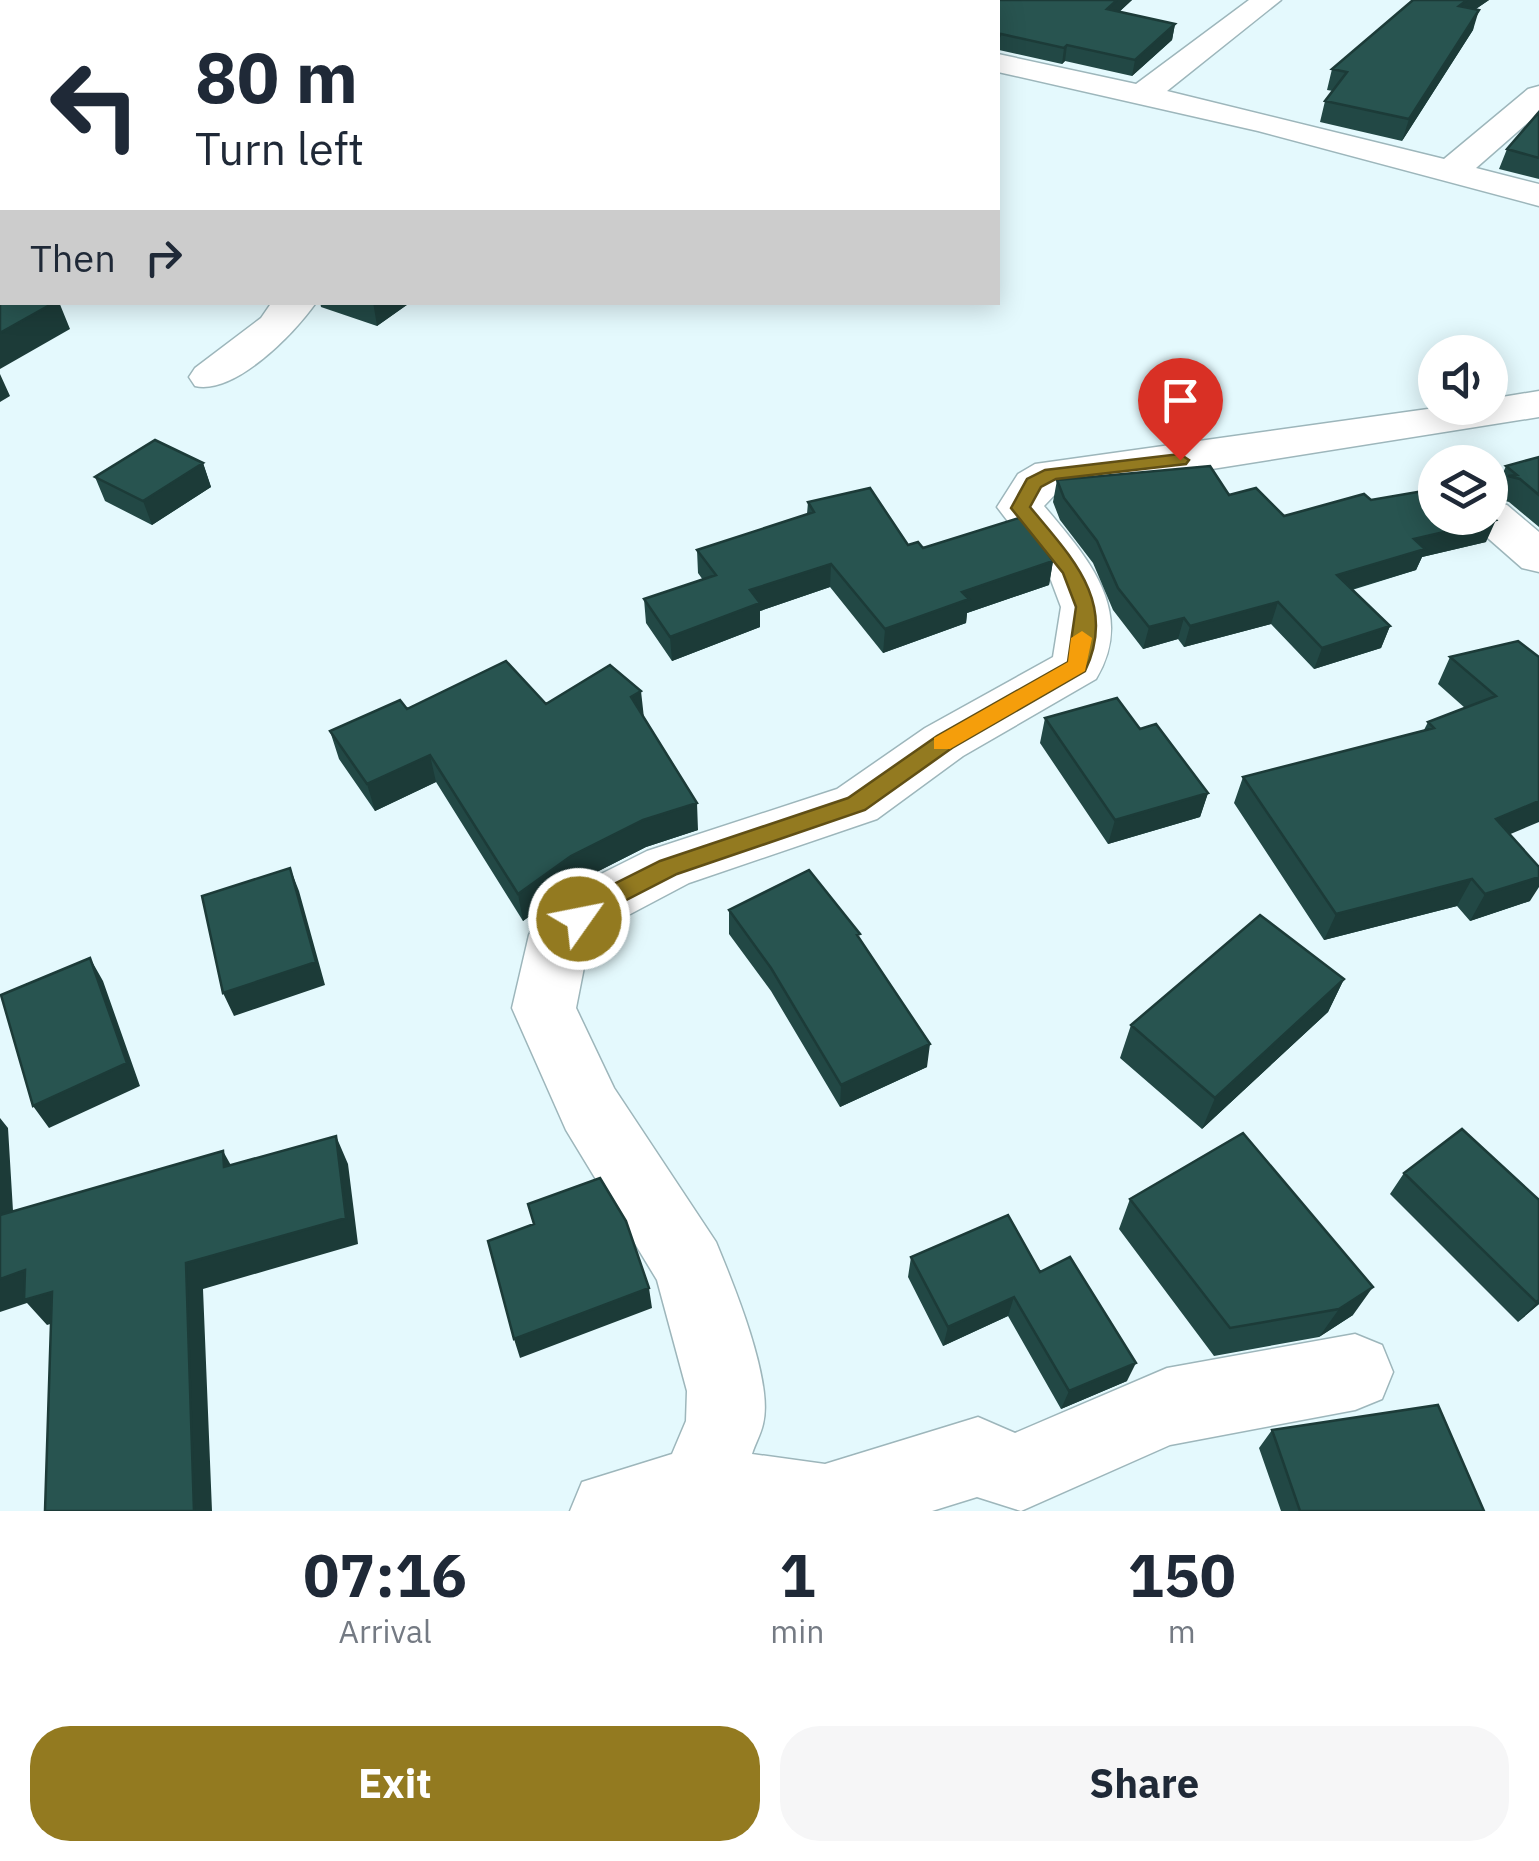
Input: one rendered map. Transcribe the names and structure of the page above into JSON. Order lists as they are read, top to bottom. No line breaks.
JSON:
{"page":{"turn":["80 m","Turn left"],"then":"Then","eta":["07:16","Arrival","1","min","150","m"],"buttons":["Exit","Share"]}}
